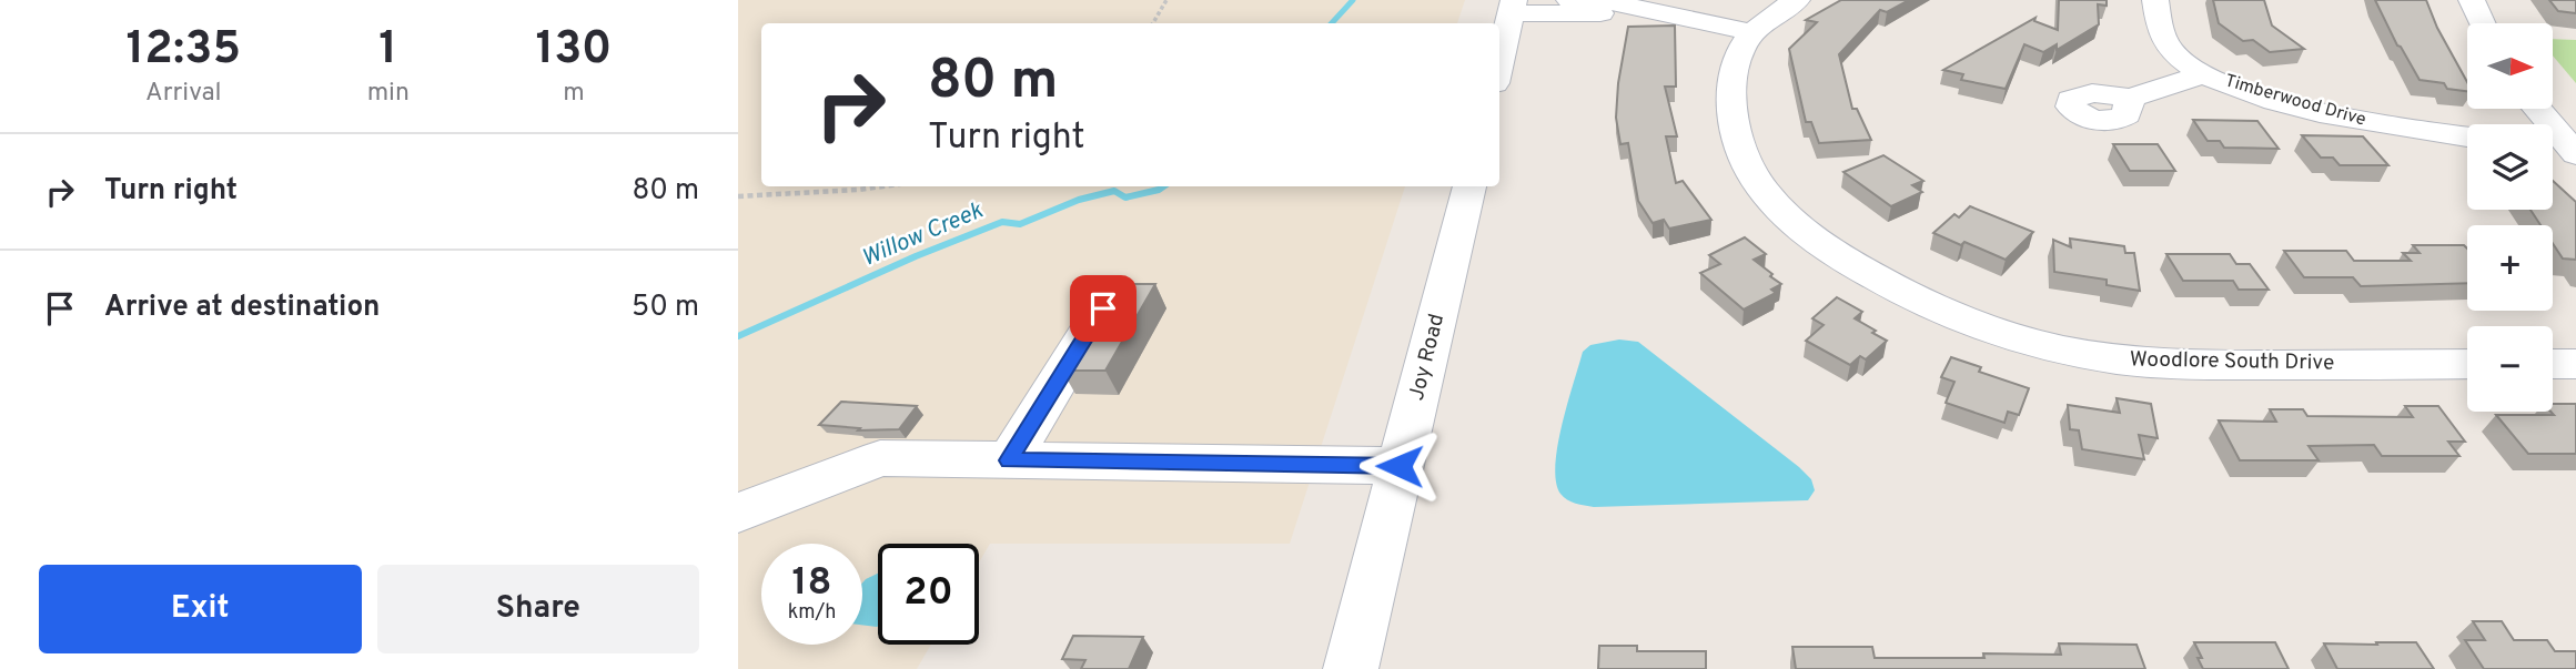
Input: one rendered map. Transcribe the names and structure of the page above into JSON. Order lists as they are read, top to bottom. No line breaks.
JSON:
{"streets":{"street":["Timberwood Drive","Joy Road","Woodlore South Drive"]},"water":["Willow Creek"],"north":"right","page":{"eta":["12:35","Arrival","1","min","130","m"],"map_buttons":["+","−"],"turn":["80 m","Turn right"],"list":[{"name":"Turn right","value":"80 m"},{"name":"Arrive at destination","value":"50 m"}],"speed":"18 km/h","limit":"20","buttons":["Exit","Share"]}}
